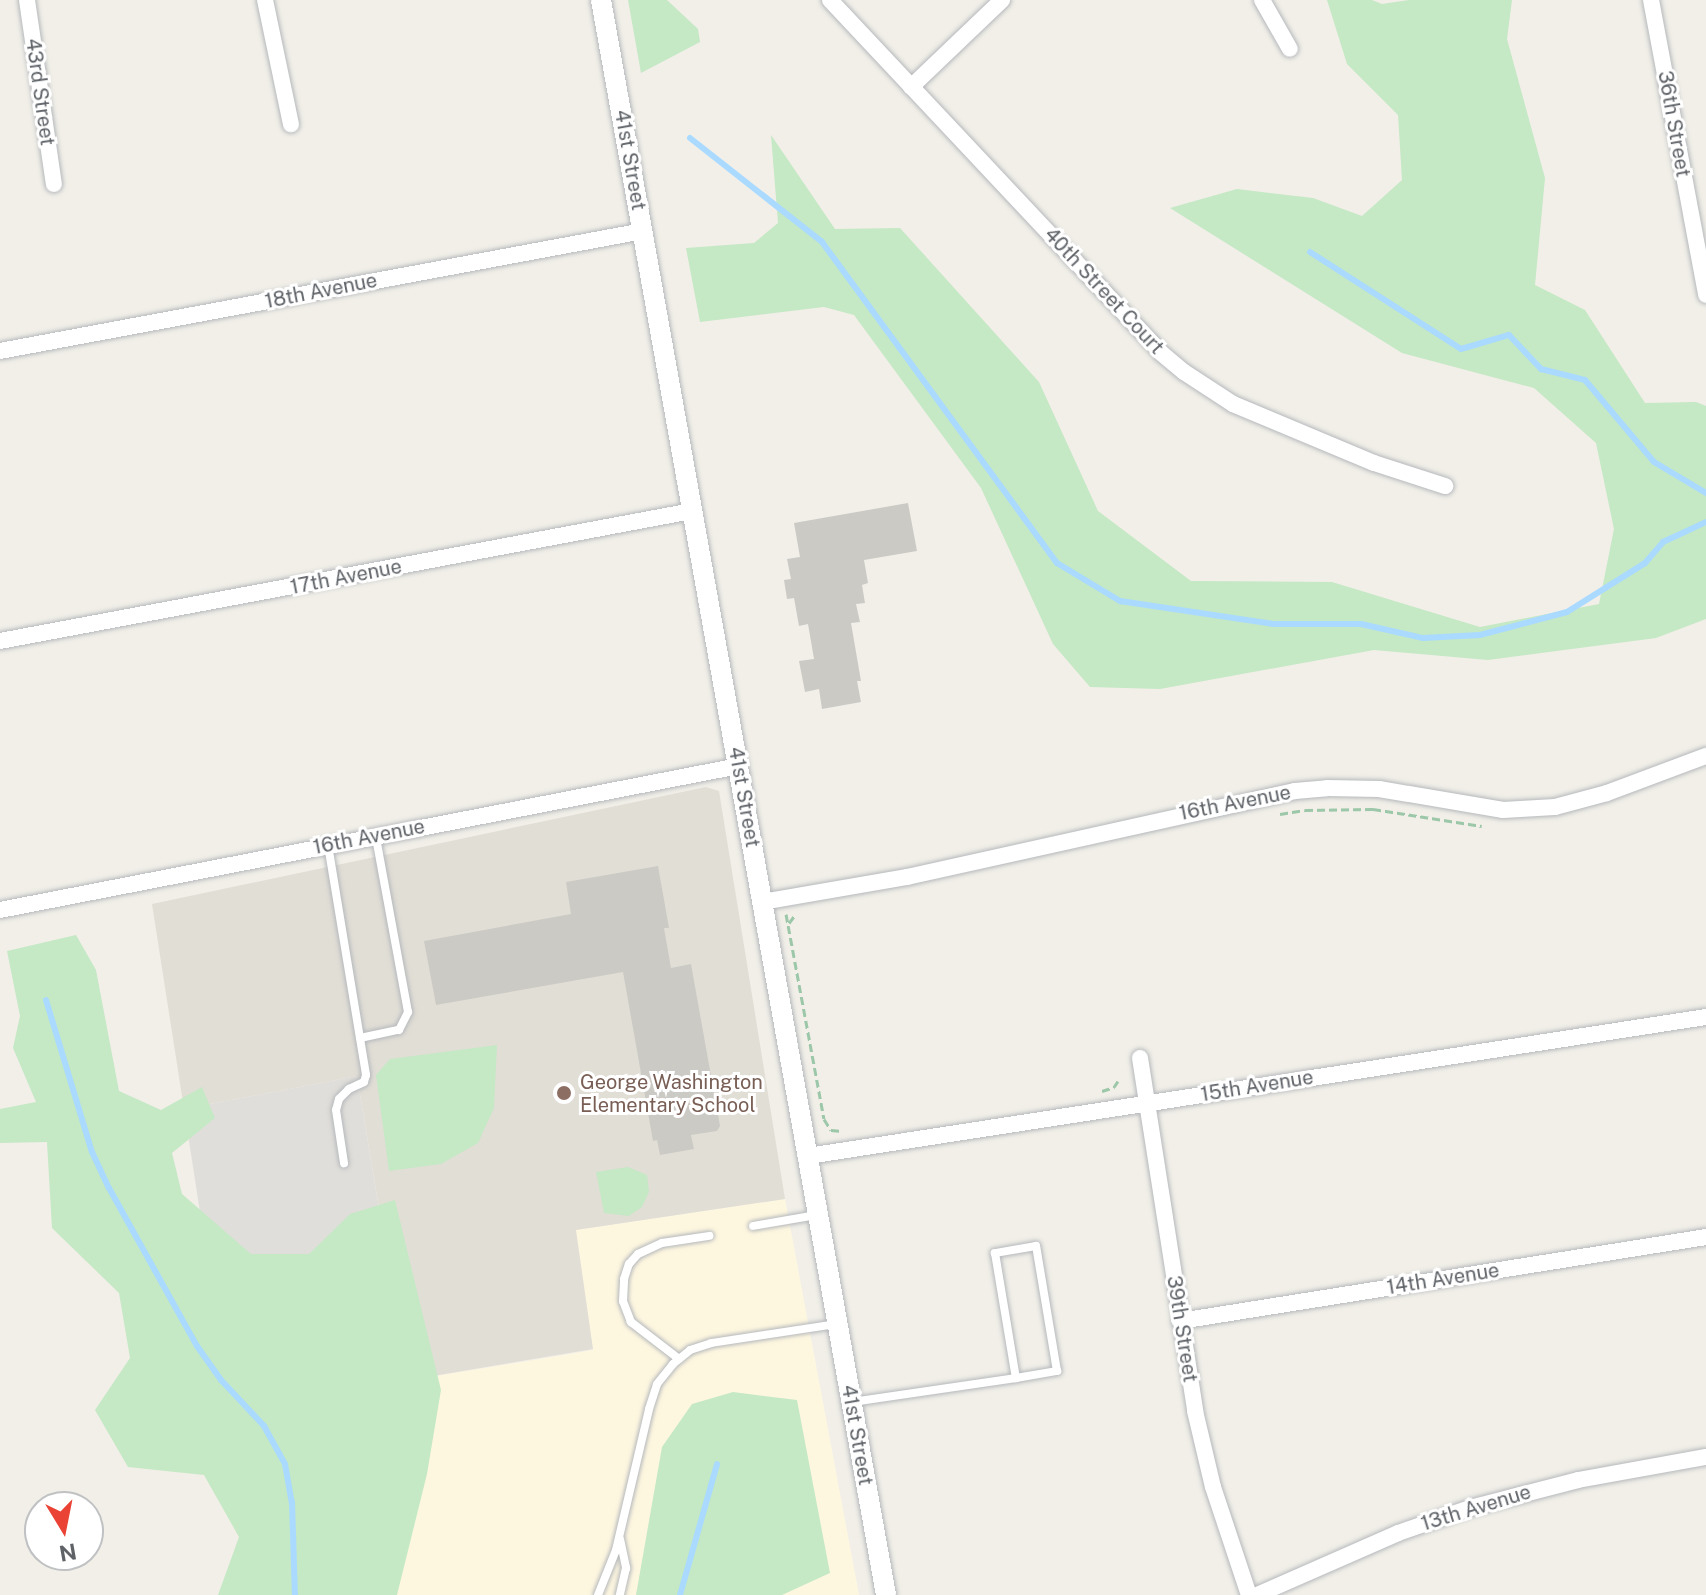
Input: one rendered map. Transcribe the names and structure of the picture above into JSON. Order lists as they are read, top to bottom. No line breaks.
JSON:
{"streets":{"street":["43rd Street","36th Street","41st Street","18th Avenue","40th Street Court","17th Avenue","16th Avenue","15th Avenue","14th Avenue","39th Street","13th Avenue"]},"crossings":[["41st Street","18th Avenue"],["41st Street","17th Avenue"],["41st Street","16th Avenue"],["41st Street","15th Avenue"],["15th Avenue","39th Street"],["14th Avenue","39th Street"]],"places":["George Washington Elementary School"],"north":"bottom"}
